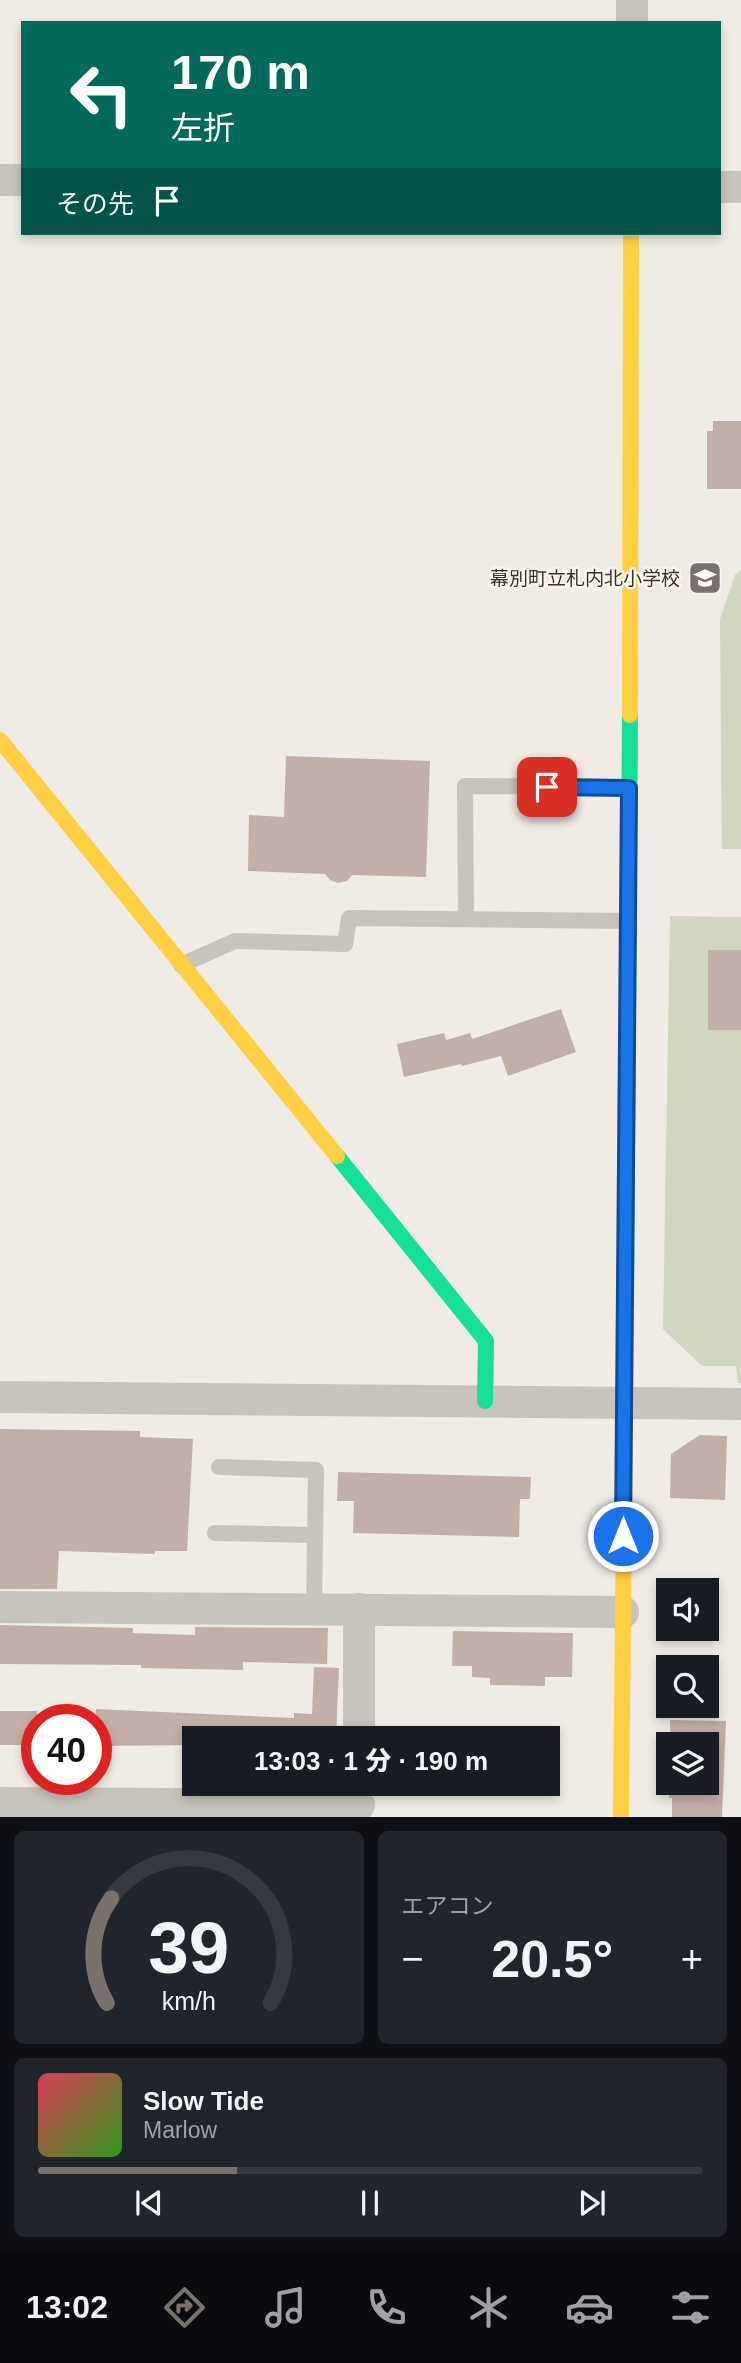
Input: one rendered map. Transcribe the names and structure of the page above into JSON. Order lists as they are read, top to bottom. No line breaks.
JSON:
{"places":{"school or university":["幕別町立札内北小学校"]},"page":{"turn":["170 m","左折"],"then":"その先","limit":"40","trip":"13:03 · 1 分 · 190 m","tile":"エアコン","heat":["−","20.5°","+"],"song":["Slow Tide","Marlow"],"tabs":"13:02","gauge":["39","km/h"]}}
